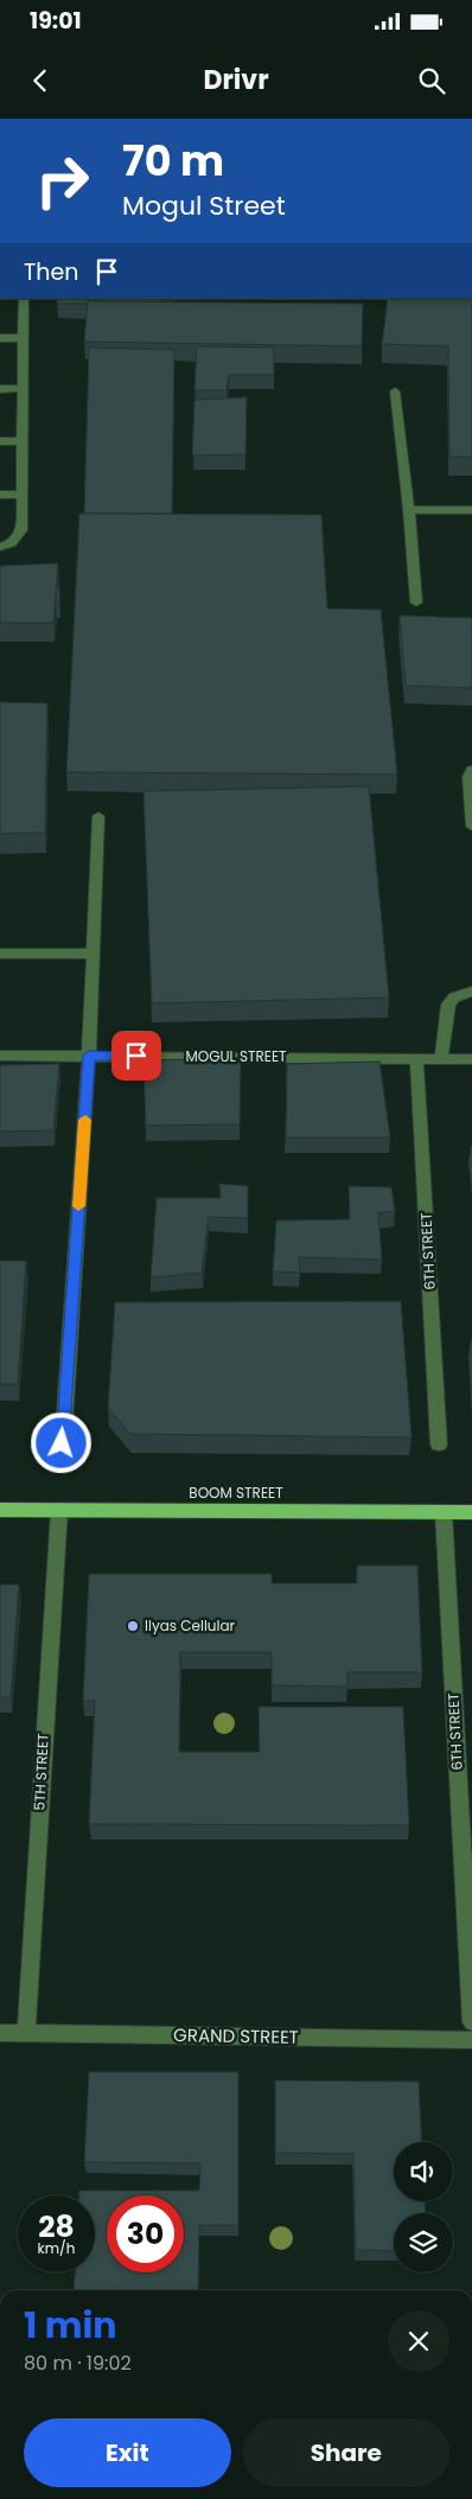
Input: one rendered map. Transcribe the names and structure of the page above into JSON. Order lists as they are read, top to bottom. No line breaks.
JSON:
{"streets":{"main road":["BOOM STREET"],"street":["MOGUL STREET","6TH STREET","5TH STREET","GRAND STREET"]},"crossings":[["MOGUL STREET","6TH STREET"],["6TH STREET","BOOM STREET"],["BOOM STREET","5TH STREET"],["5TH STREET","GRAND STREET"]],"places":["Ilyas Cellular"],"page":{"status":"19:01","header":"Drivr","turn":["70 m","Mogul Street"],"then":"Then","speed":"28 km/h","limit":"30","heading":["1 min","80 m · 19:02"],"buttons":["Exit","Share"]}}
